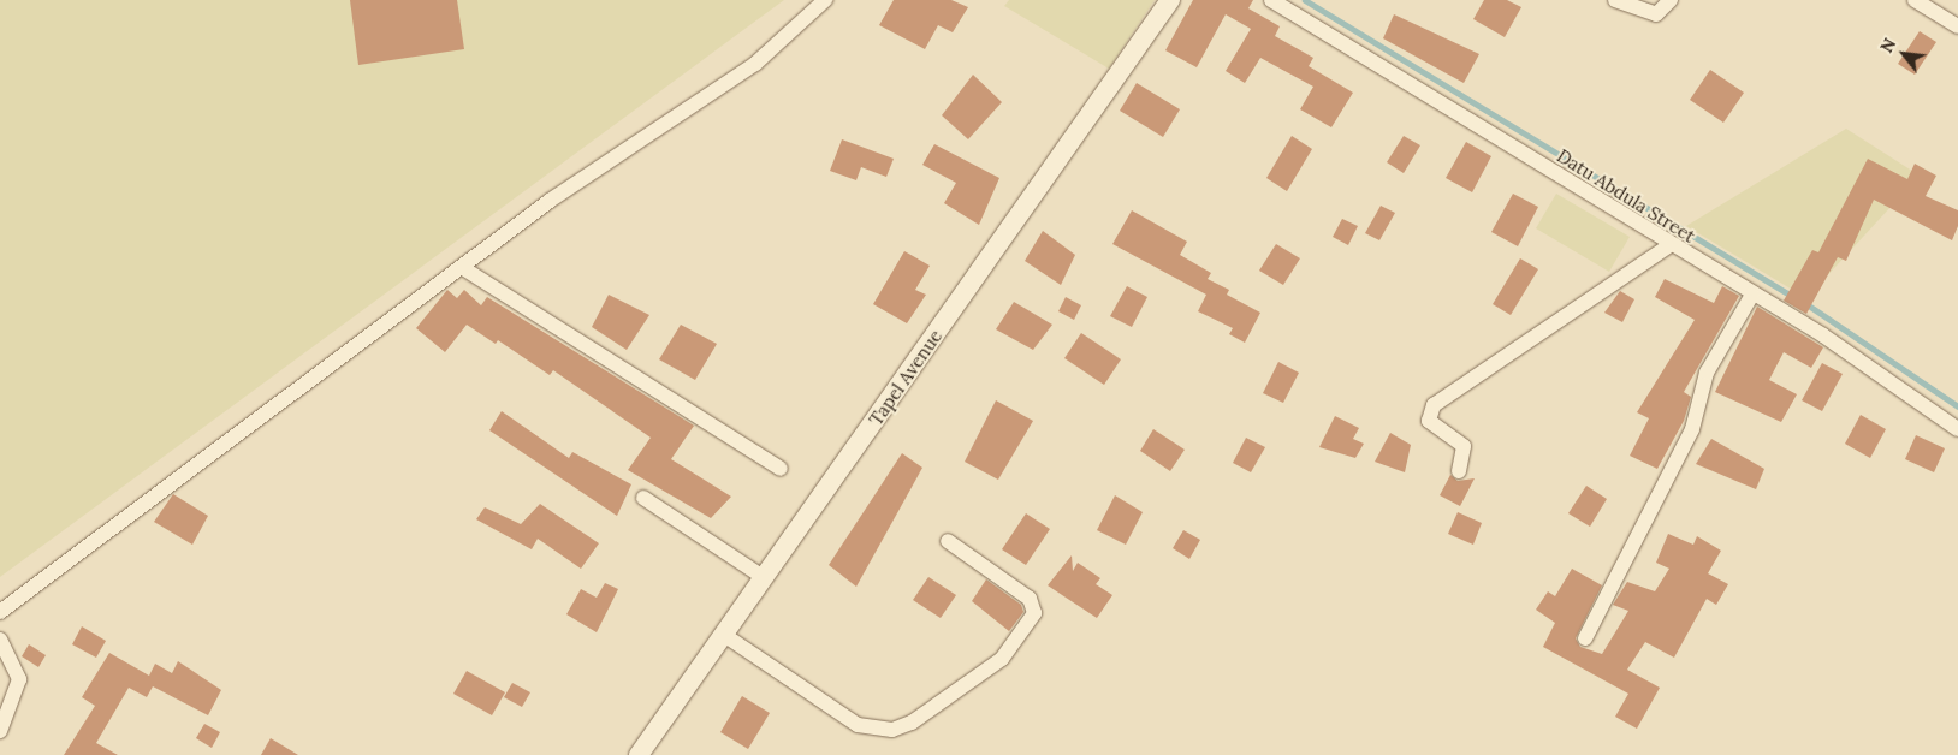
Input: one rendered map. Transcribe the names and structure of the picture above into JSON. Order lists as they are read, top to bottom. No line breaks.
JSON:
{"streets":{"street":["Datu Abdula Street","Tapel Avenue"]},"north":"top left"}
